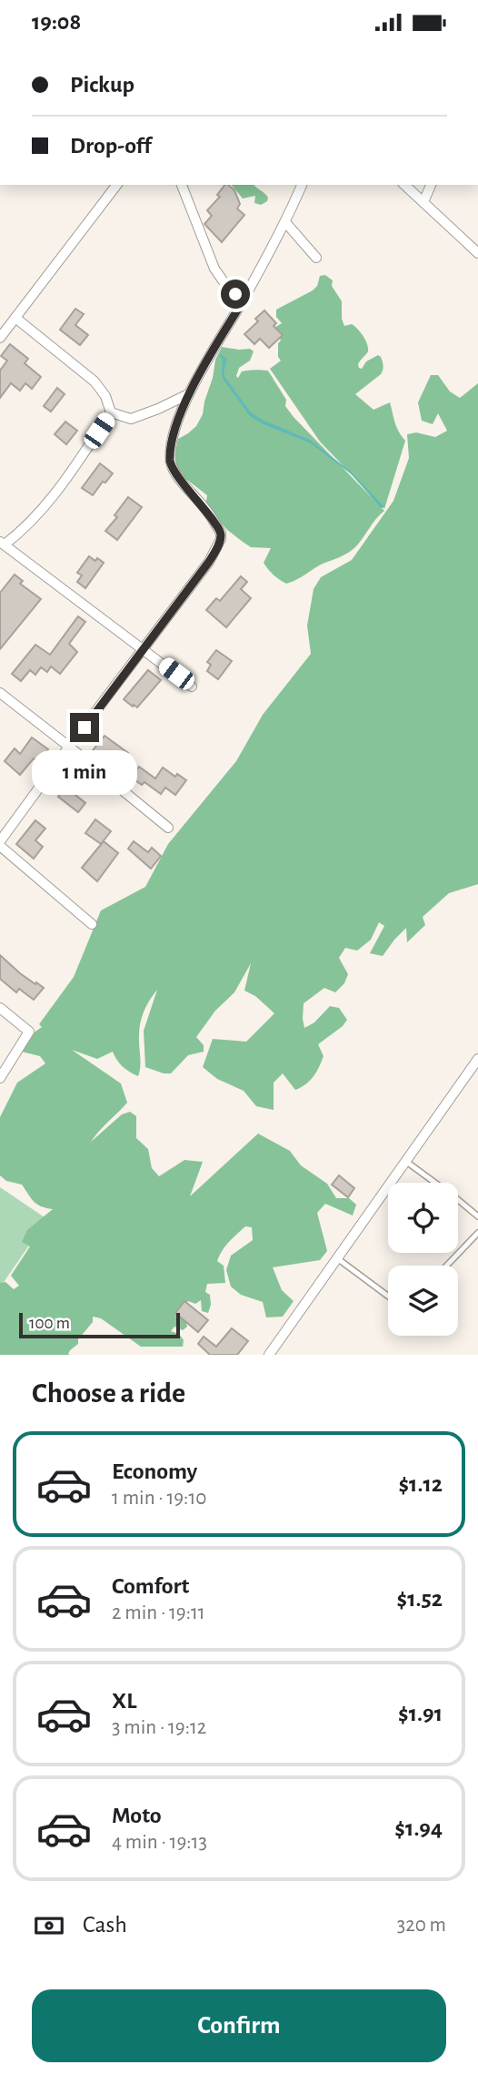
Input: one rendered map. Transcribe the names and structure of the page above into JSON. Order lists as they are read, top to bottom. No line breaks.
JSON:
{"scale_bar":"100 m","page":{"status":"19:08","banner":["Pickup","Drop-off"],"bubble":"1 min","scale":"100 m","heading":"Choose a ride","list":[{"name":"Economy","note":"1 min · 19:10","value":"$1.12"},{"name":"Comfort","note":"2 min · 19:11","value":"$1.52"},{"name":"XL","note":"3 min · 19:12","value":"$1.91"},{"name":"Moto","note":"4 min · 19:13","value":"$1.94"}],"pay":["Cash","320 m"],"buttons":"Confirm"}}
